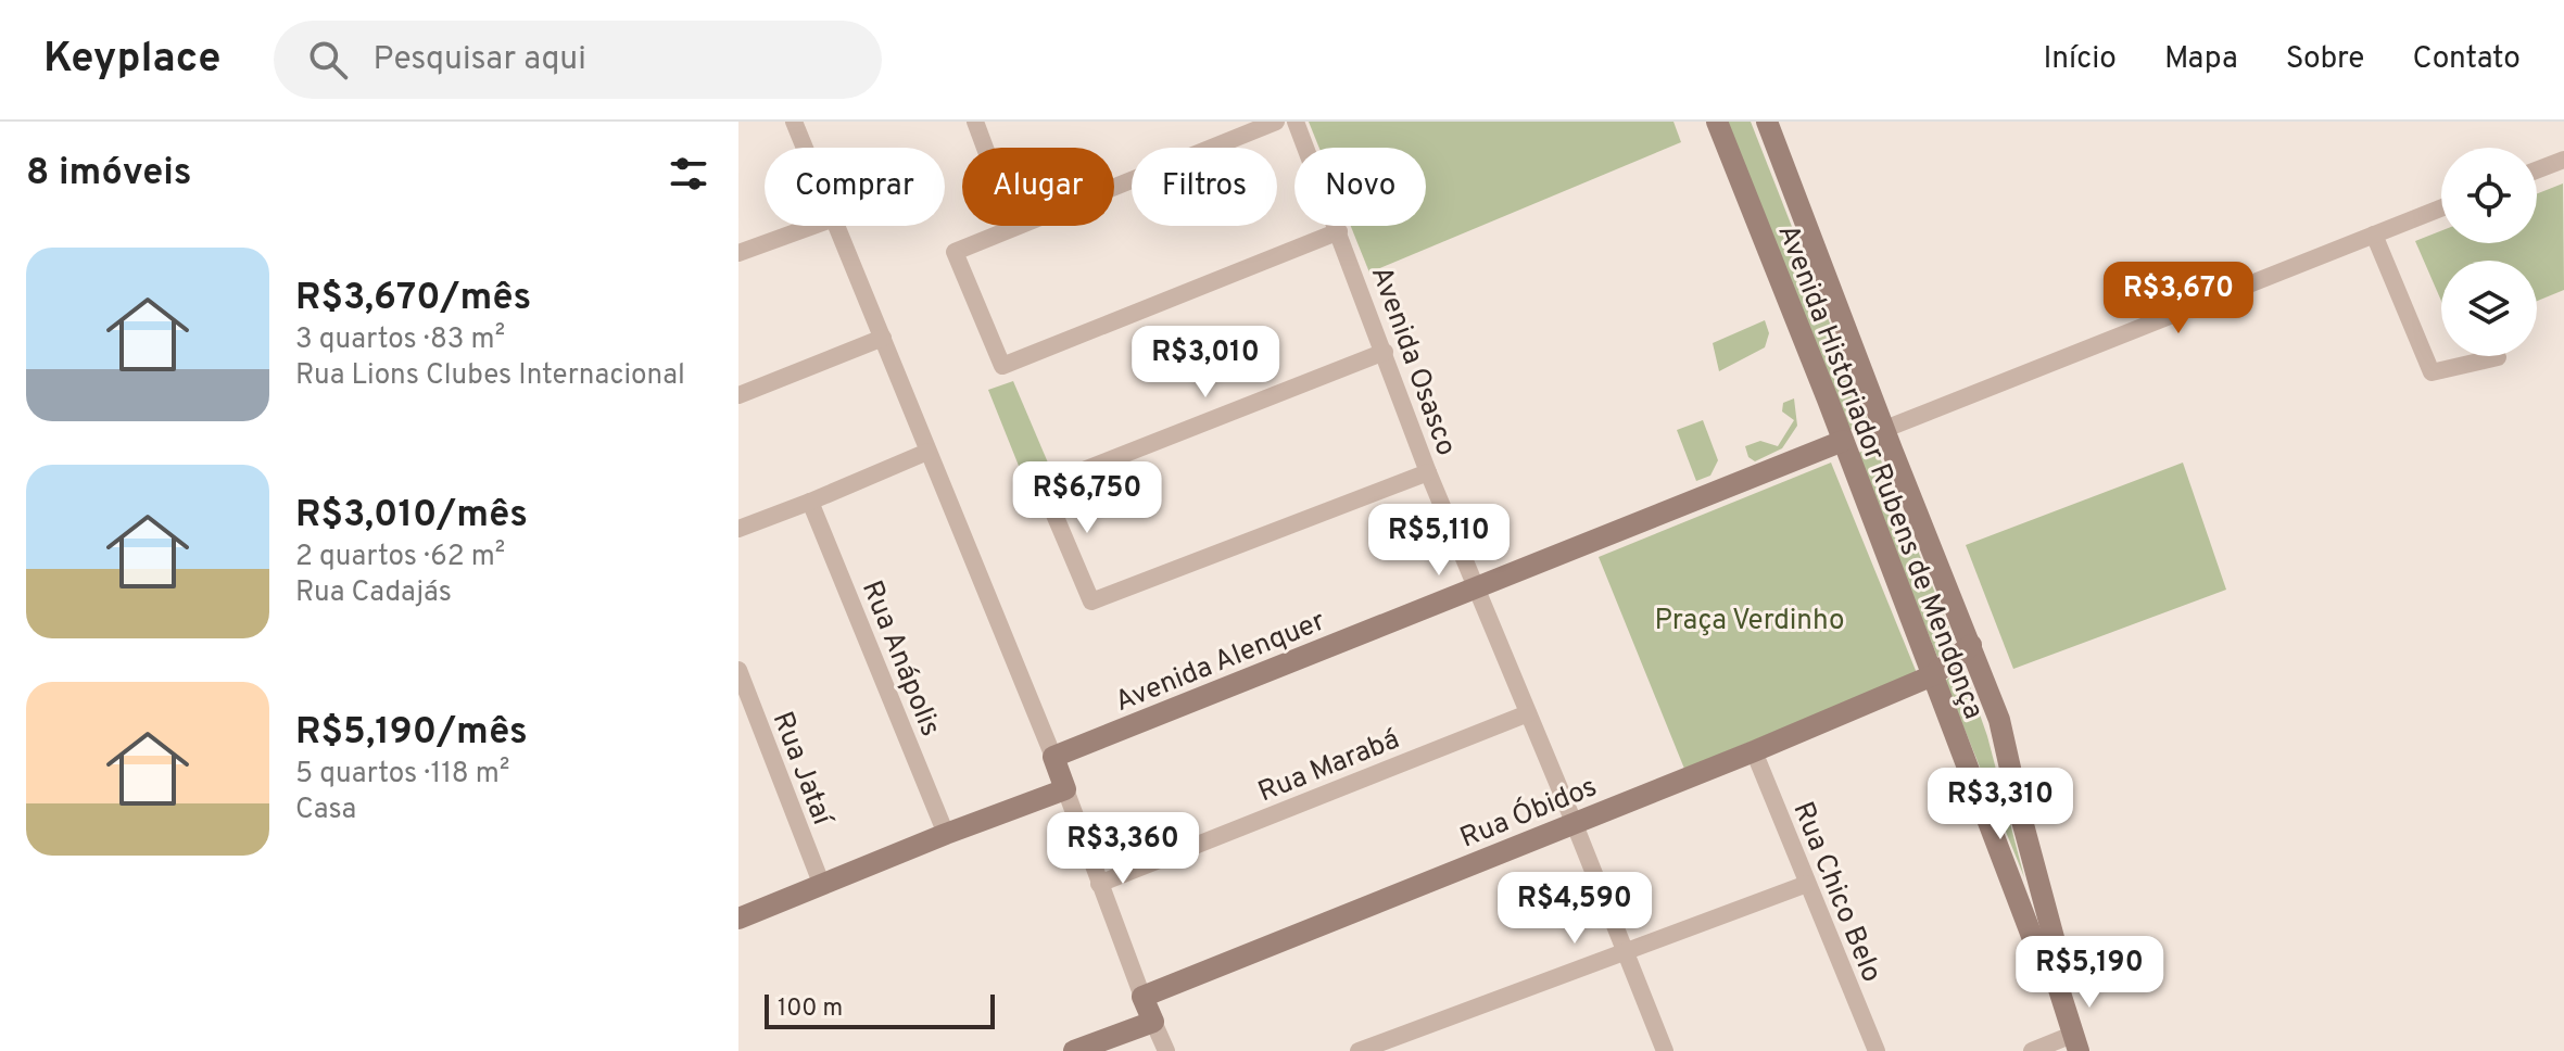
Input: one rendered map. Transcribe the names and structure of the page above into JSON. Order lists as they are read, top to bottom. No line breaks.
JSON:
{"streets":{"street":["Avenida Osasco","Avenida Historiador Rubens de Mendonça","Rua Anápolis","Avenida Alenquer","Rua Marabá","Rua Jataí","Rua Óbidos","Rua Chico Belo"]},"crossings":[["Avenida Osasco","Avenida Alenquer"],["Avenida Osasco","Rua Marabá"],["Avenida Osasco","Rua Óbidos"],["Avenida Historiador Rubens de Mendonça","Avenida Alenquer"],["Avenida Historiador Rubens de Mendonça","Rua Óbidos"],["Rua Óbidos","Rua Chico Belo"]],"parks":["Praça Verdinho"],"scale_bar":"100 m","page":{"header":"Keyplace","search":"Pesquisar aqui","nav":["Início","Mapa","Sobre","Contato"],"heading":"8 imóveis","chip":["Comprar","Alugar","Filtros","Novo"],"list":[{"name":"R$3,670/mês","note":"3 quartos · 83 m² · Rua Lions Clubes Internacional"},{"name":"R$3,010/mês","note":"2 quartos · 62 m² · Rua Cadajás"},{"name":"R$5,190/mês","note":"5 quartos · 118 m² · Casa"}],"price":["R$3,670","R$3,010","R$6,750","R$5,110","R$3,310","R$3,360","R$4,590","R$5,190"],"scale":"100 m"}}
